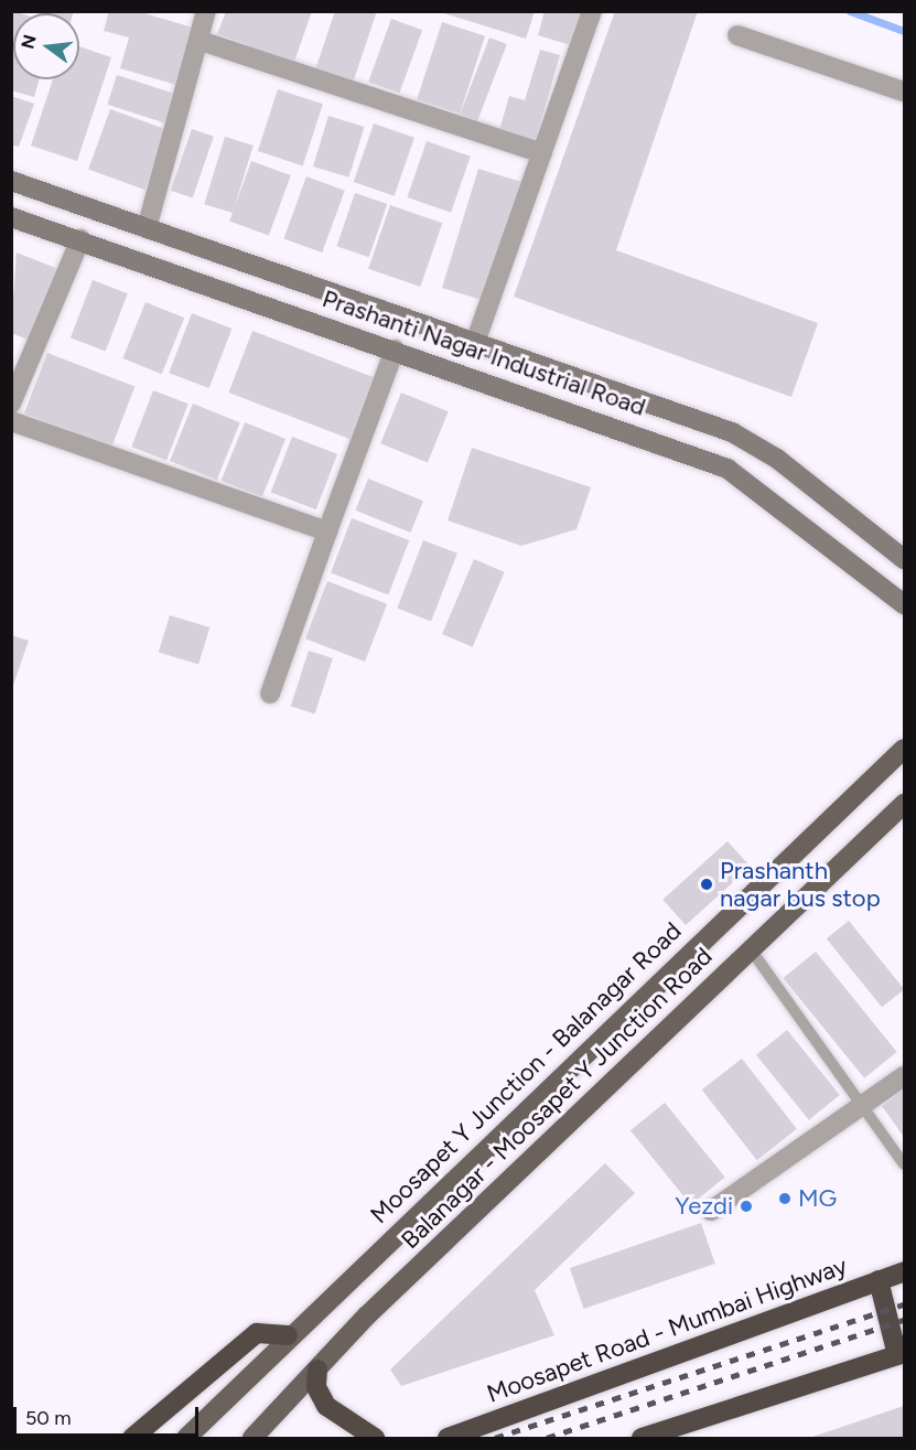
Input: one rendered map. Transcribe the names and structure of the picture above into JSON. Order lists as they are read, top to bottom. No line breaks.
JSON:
{"streets":{"highway":["Moosapet Road - Mumbai Highway"],"main road":["Moosapet Y Junction - Balanagar Road","Balanagar - Moosapet Y Junction Road"],"street":["Prashanti Nagar Industrial Road"]},"places":["Prashanth nagar bus stop","MG","Yezdi"],"scale_bar":"50 m","north":"left"}
